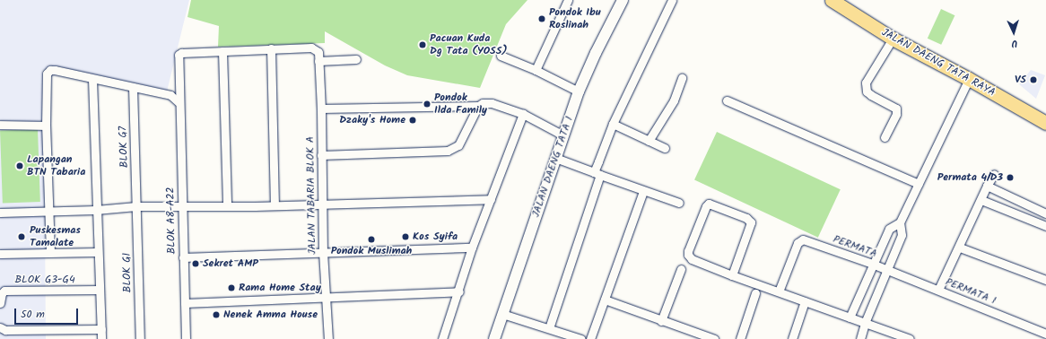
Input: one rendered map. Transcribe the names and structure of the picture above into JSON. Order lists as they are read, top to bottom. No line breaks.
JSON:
{"streets":{"main road":["JALAN DAENG TATA RAYA"],"street":["BLOK G7","JALAN DAENG TATA 1","JALAN TABARIA BLOK A","BLOK A8-A22","PERMATA","BLOK G1","BLOK G3-G4","PERMATA 1"]},"crossings":[["BLOK G7","BLOK G1"],["PERMATA","PERMATA 1"]],"places":["Pondok Ibu Roslinah","Pacuan Kuda Dg Tata (YOSS)","VS","Pondok Ilda Family","Dzaky's Home","Lapangan BTN Tabaria","Permata 4/D3","Puskesmas Tamalate","Kos Syifa","Pondok Muslimah","Sekret AMP","Rama Home Stay","Nenek Amma House"],"scale_bar":"50 m","north":"bottom"}
